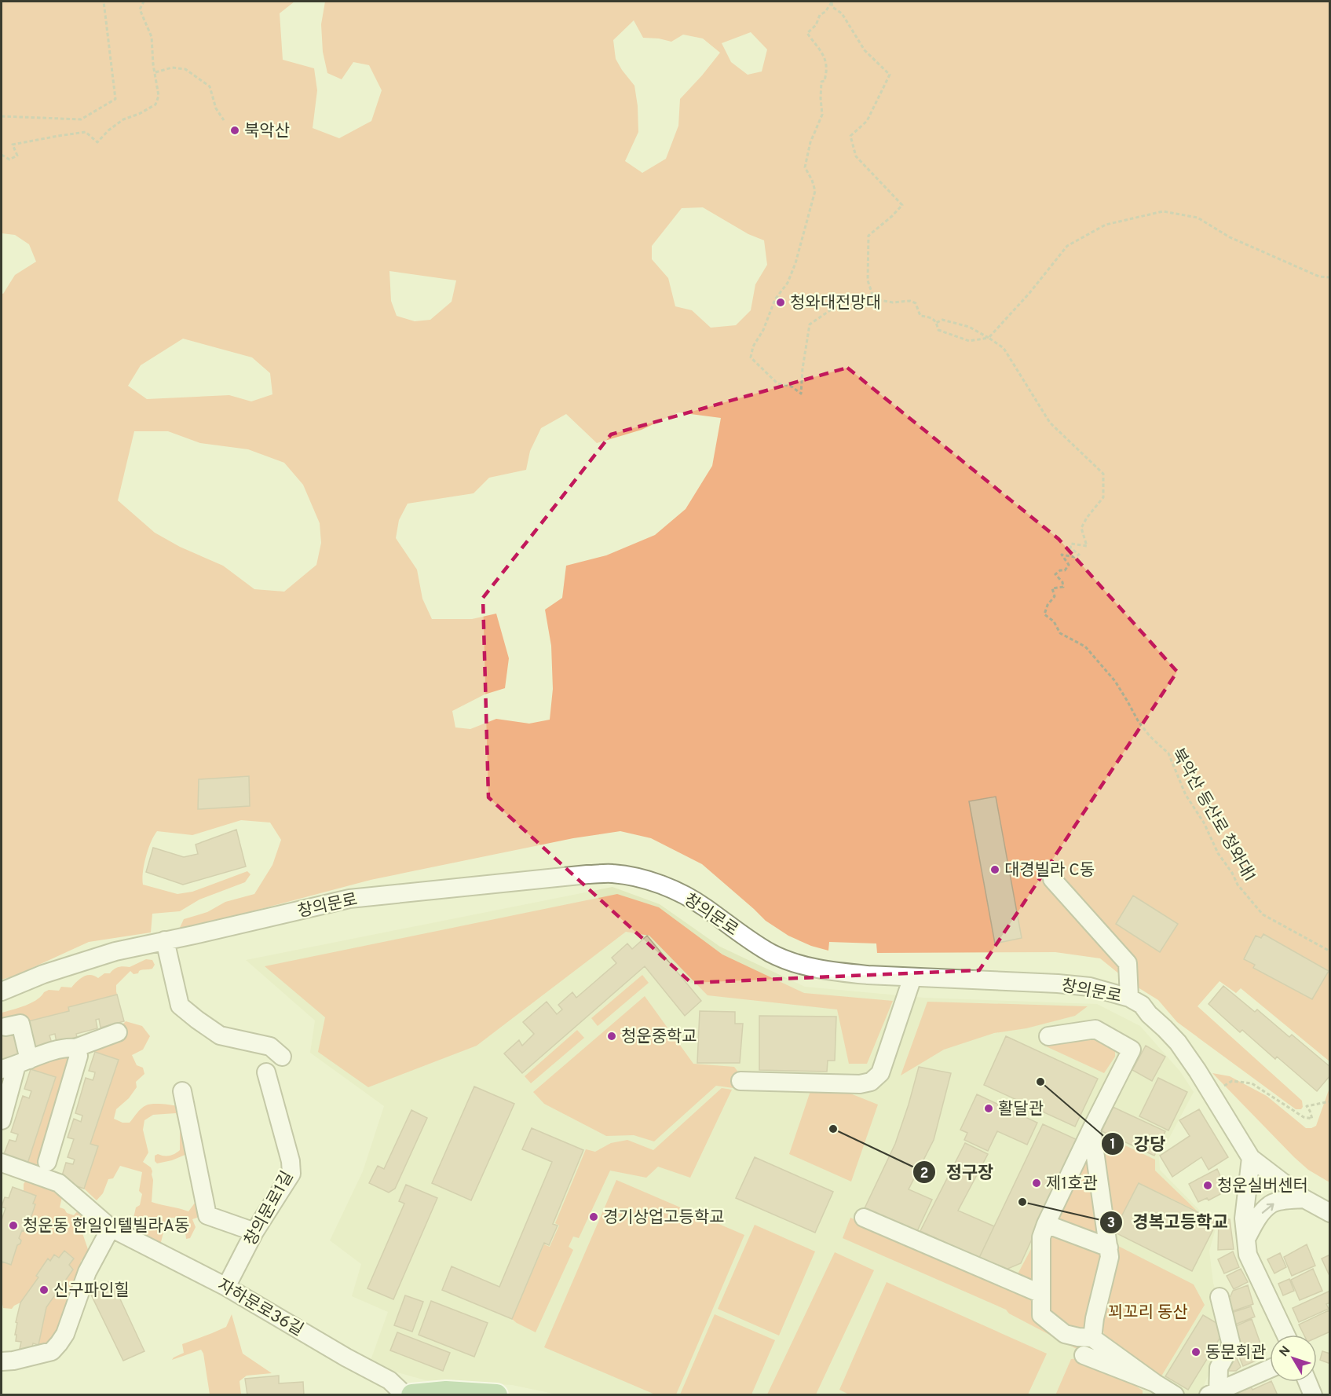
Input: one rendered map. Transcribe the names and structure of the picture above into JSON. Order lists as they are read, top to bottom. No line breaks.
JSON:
{"streets":{"street":["창의문로","창의문로1길","자하문로36길"],"path":["북악산 등산로 청와대1"]},"crossings":[["창의문로1길","자하문로36길"]],"parks":["꾀꼬리 동산"],"places":["북악산","청와대전망대","대경빌라 C동","청운중학교","강당","활달관","정구장","제1호관","청운실버센터","경복고등학교","경기상업고등학교","청운동 한일인텔빌라A동","신구파인힐","동문회관"],"north":"top left"}
